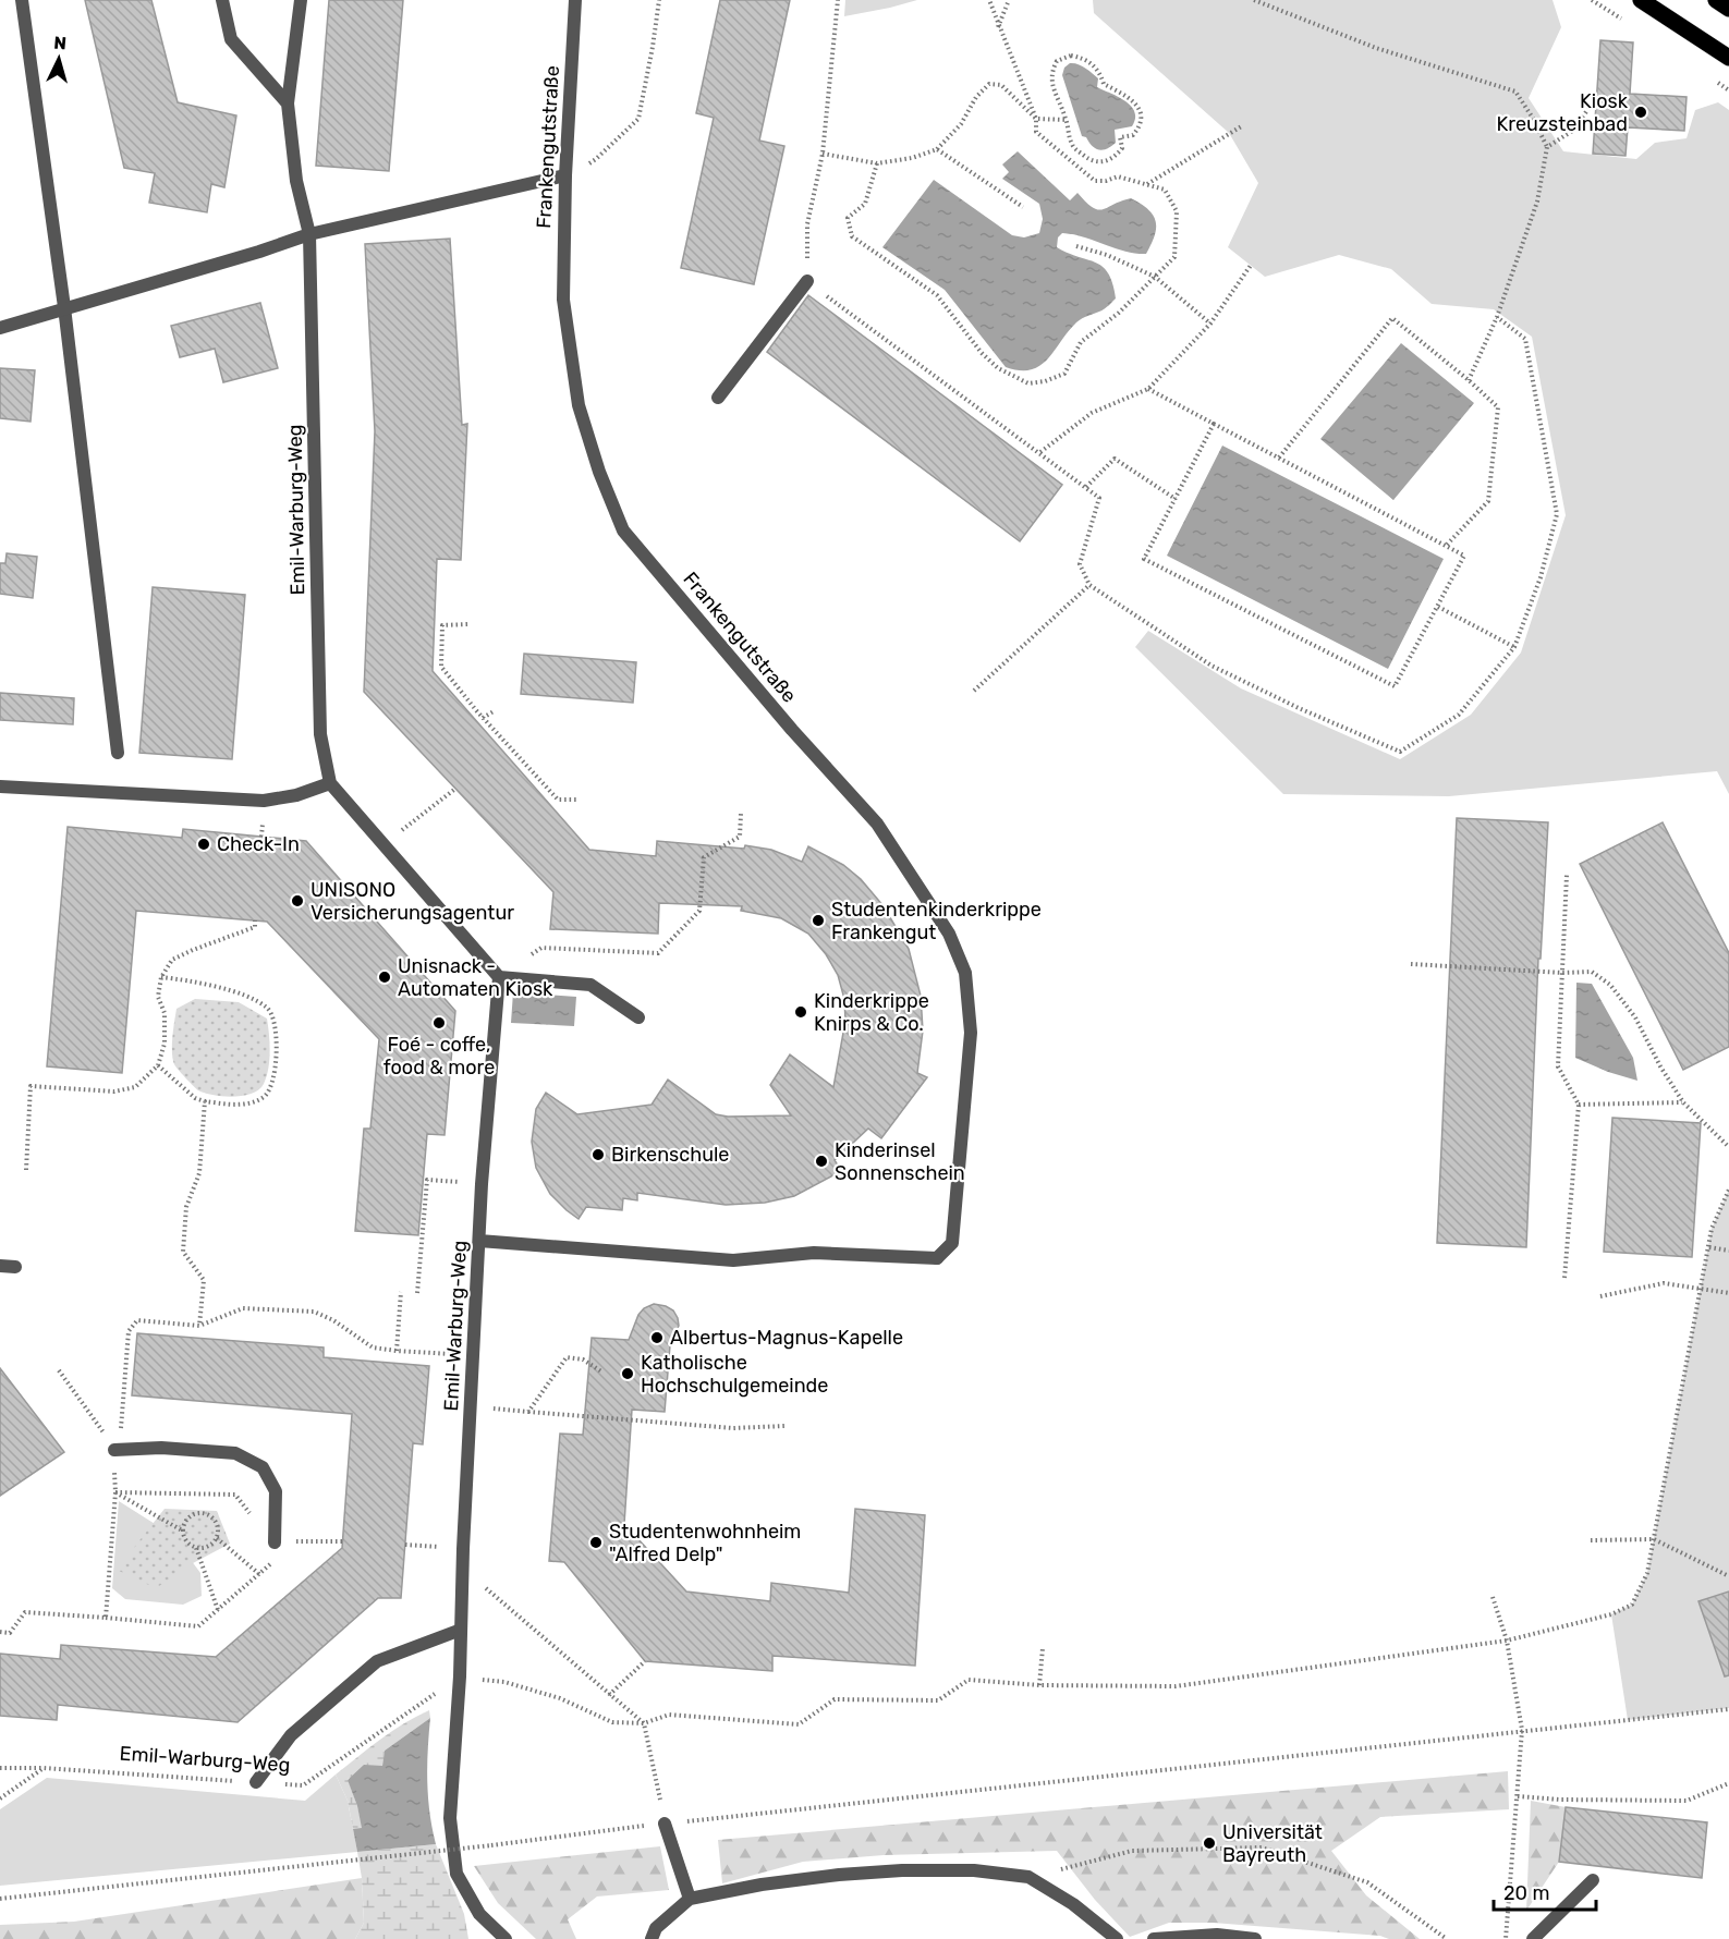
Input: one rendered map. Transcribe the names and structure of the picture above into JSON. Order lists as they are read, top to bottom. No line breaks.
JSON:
{"streets":{"street":["Frankengutstraße","Emil-Warburg-Weg"]},"crossings":[["Frankengutstraße","Emil-Warburg-Weg"]],"places":["Kiosk Kreuzsteinbad","Check-In","UNISONO Versicherungsagentur","Studentenkinderkrippe Frankengut","Unisnack - Automaten Kiosk","Kinderkrippe Knirps & Co.","Foé - coffe, food & more","Birkenschule","Kinderinsel Sonnenschein","Albertus-Magnus-Kapelle","Katholische Hochschulgemeinde","Studentenwohnheim \"Alfred Delp\"","Universität Bayreuth"],"scale_bar":"20 m","north":"top"}
